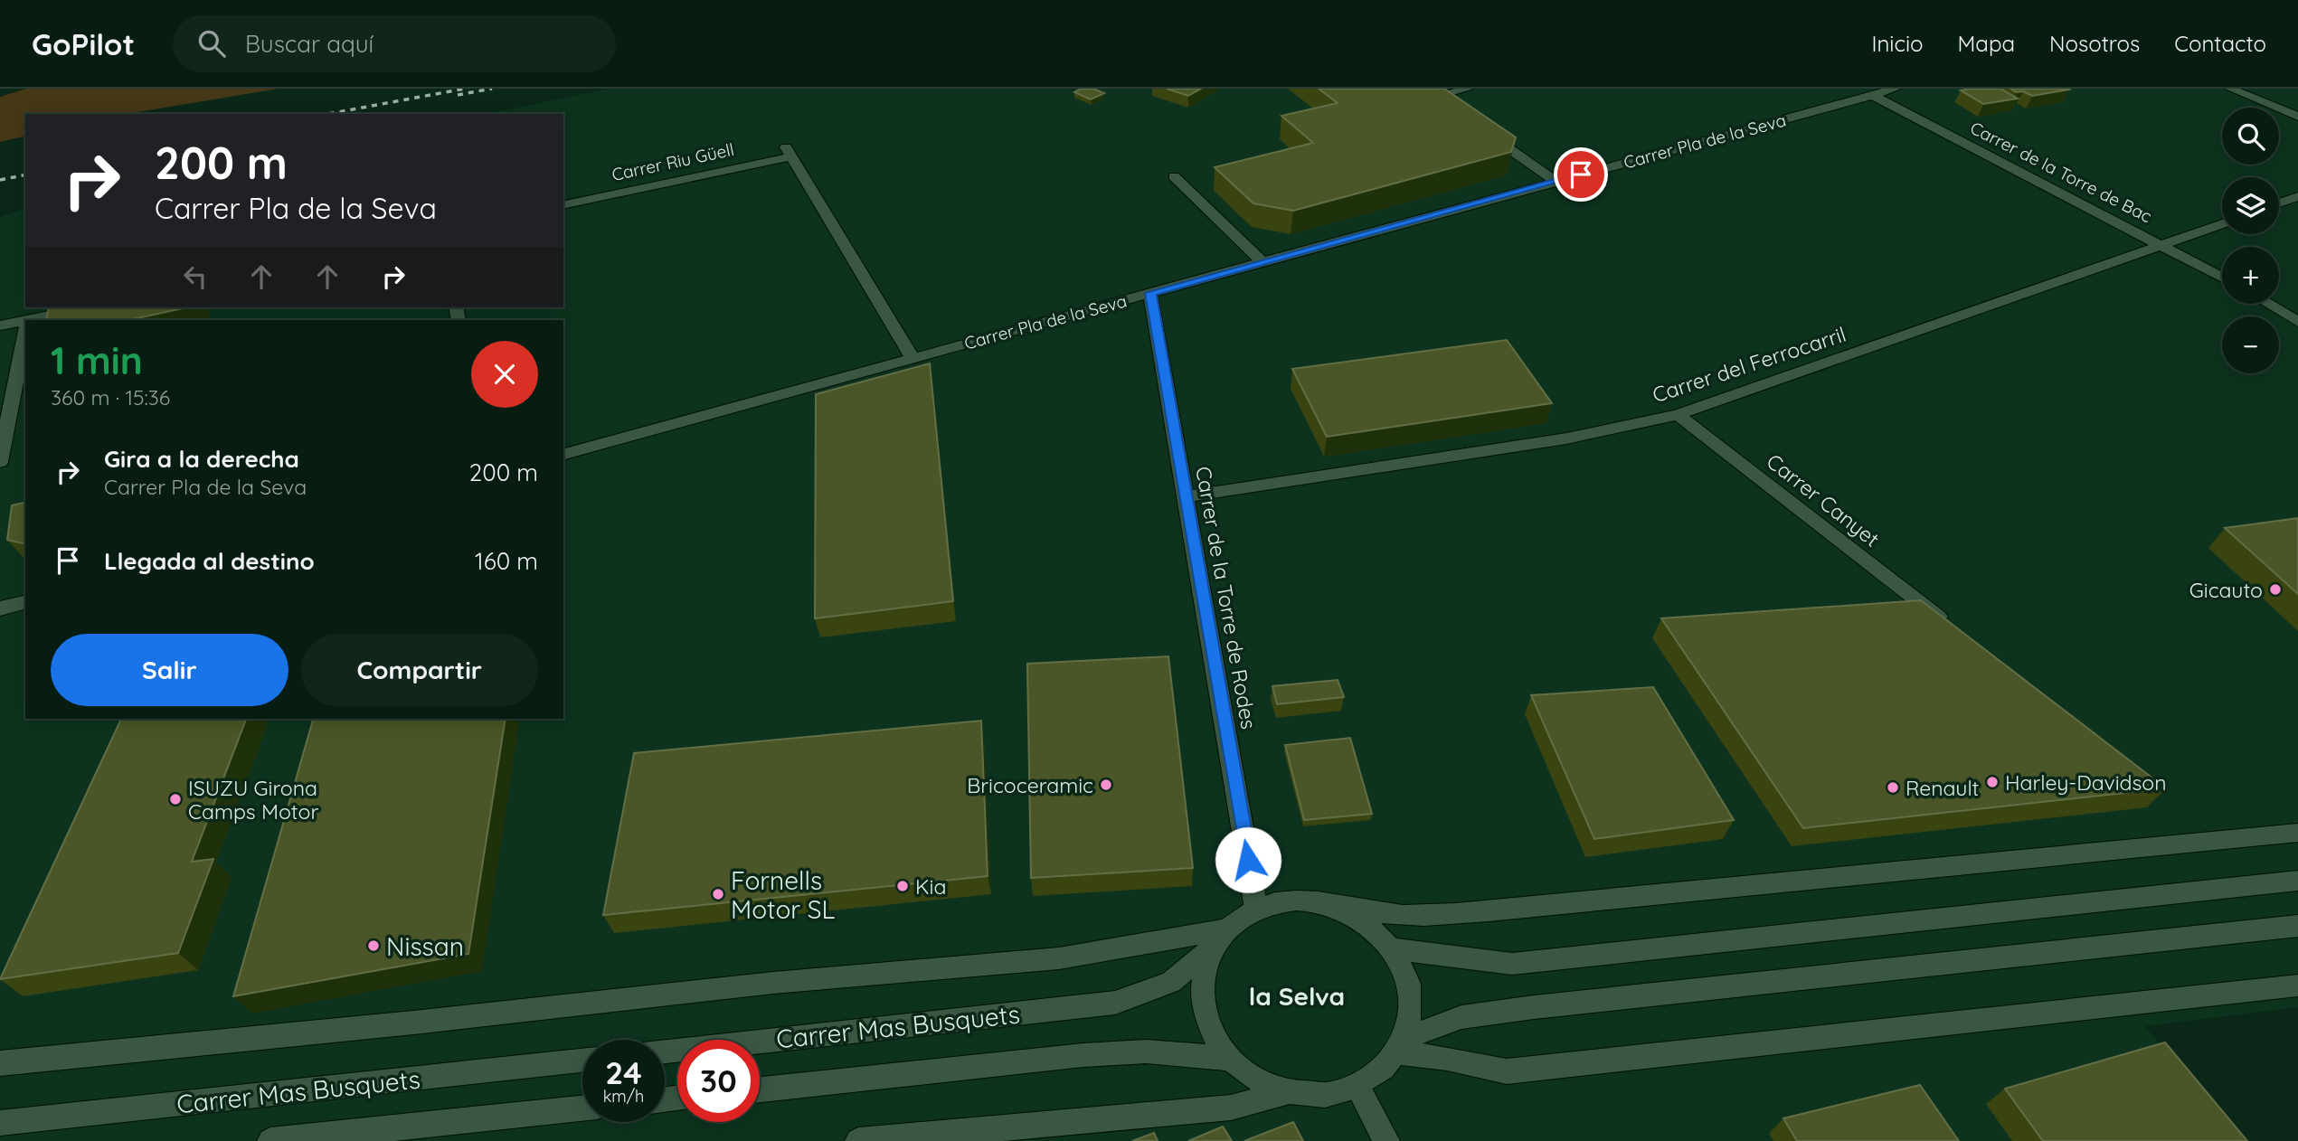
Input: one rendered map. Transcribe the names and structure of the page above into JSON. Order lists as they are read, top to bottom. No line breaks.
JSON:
{"streets":{"street":["Carrer Pla de la Seva","Carrer Riu Güell","Carrer de la Torre de Bac","Carrer del Ferrocarril","Carrer Canyet","Carrer de la Torre de Rodes","Carrer Mas Busquets"]},"crossings":[["Carrer Pla de la Seva","Carrer Riu Güell"],["Carrer Pla de la Seva","Carrer de la Torre de Bac"],["Carrer Pla de la Seva","Carrer de la Torre de Rodes"],["Carrer de la Torre de Bac","Carrer del Ferrocarril"],["Carrer del Ferrocarril","Carrer Canyet"],["Carrer del Ferrocarril","Carrer de la Torre de Rodes"],["Carrer de la Torre de Rodes","Carrer Mas Busquets"]],"districts":["la Selva"],"places":["Gicauto","Harley-Davidson","Bricoceramic","Renault","ISUZU Girona Camps Motor","Kia","Fornells Motor SL","Nissan"],"page":{"header":"GoPilot","search":"Buscar aquí","nav":["Inicio","Mapa","Nosotros","Contacto"],"map_buttons":["+","−"],"turn":["200 m","Carrer Pla de la Seva"],"heading":["1 min","360 m · 15:36"],"list":[{"name":"Gira a la derecha","note":"Carrer Pla de la Seva","value":"200 m"},{"name":"Llegada al destino","value":"160 m"}],"buttons":["Salir","Compartir"],"speed":"24 km/h","limit":"30"}}
